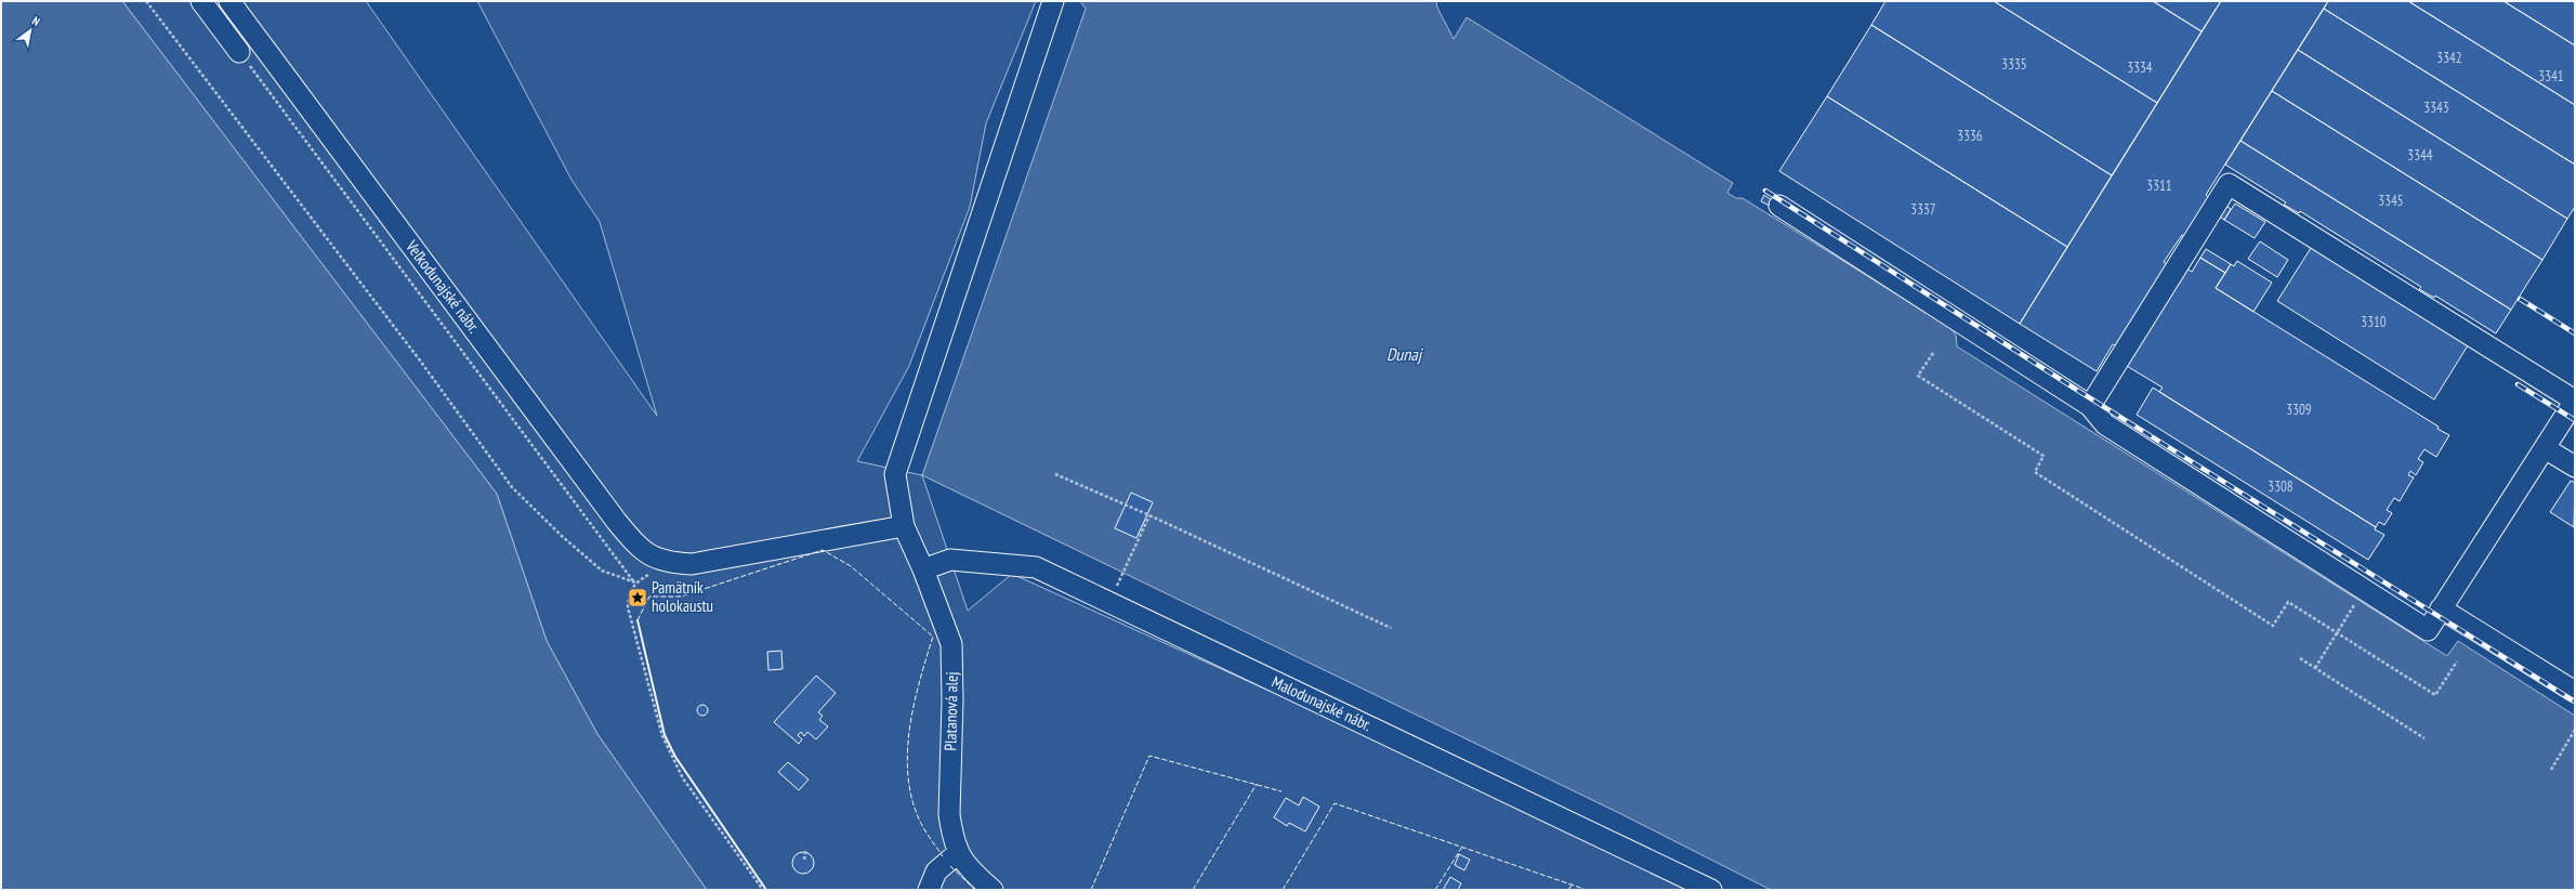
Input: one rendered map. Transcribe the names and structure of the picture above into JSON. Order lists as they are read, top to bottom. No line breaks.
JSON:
{"streets":{"street":["Veľkodunajské nábr.","Malodunajské nábr.","Platanová alej"]},"crossings":[["Veľkodunajské nábr.","Platanová alej"],["Malodunajské nábr.","Platanová alej"]],"water":["Dunaj"],"places":{"place":["Pamätník holokaustu"]},"house_numbers":["3342","3335","3334","3341","3343","3336","3344","3311","3345","3337","3310","3309","3308"],"north":"top right"}
